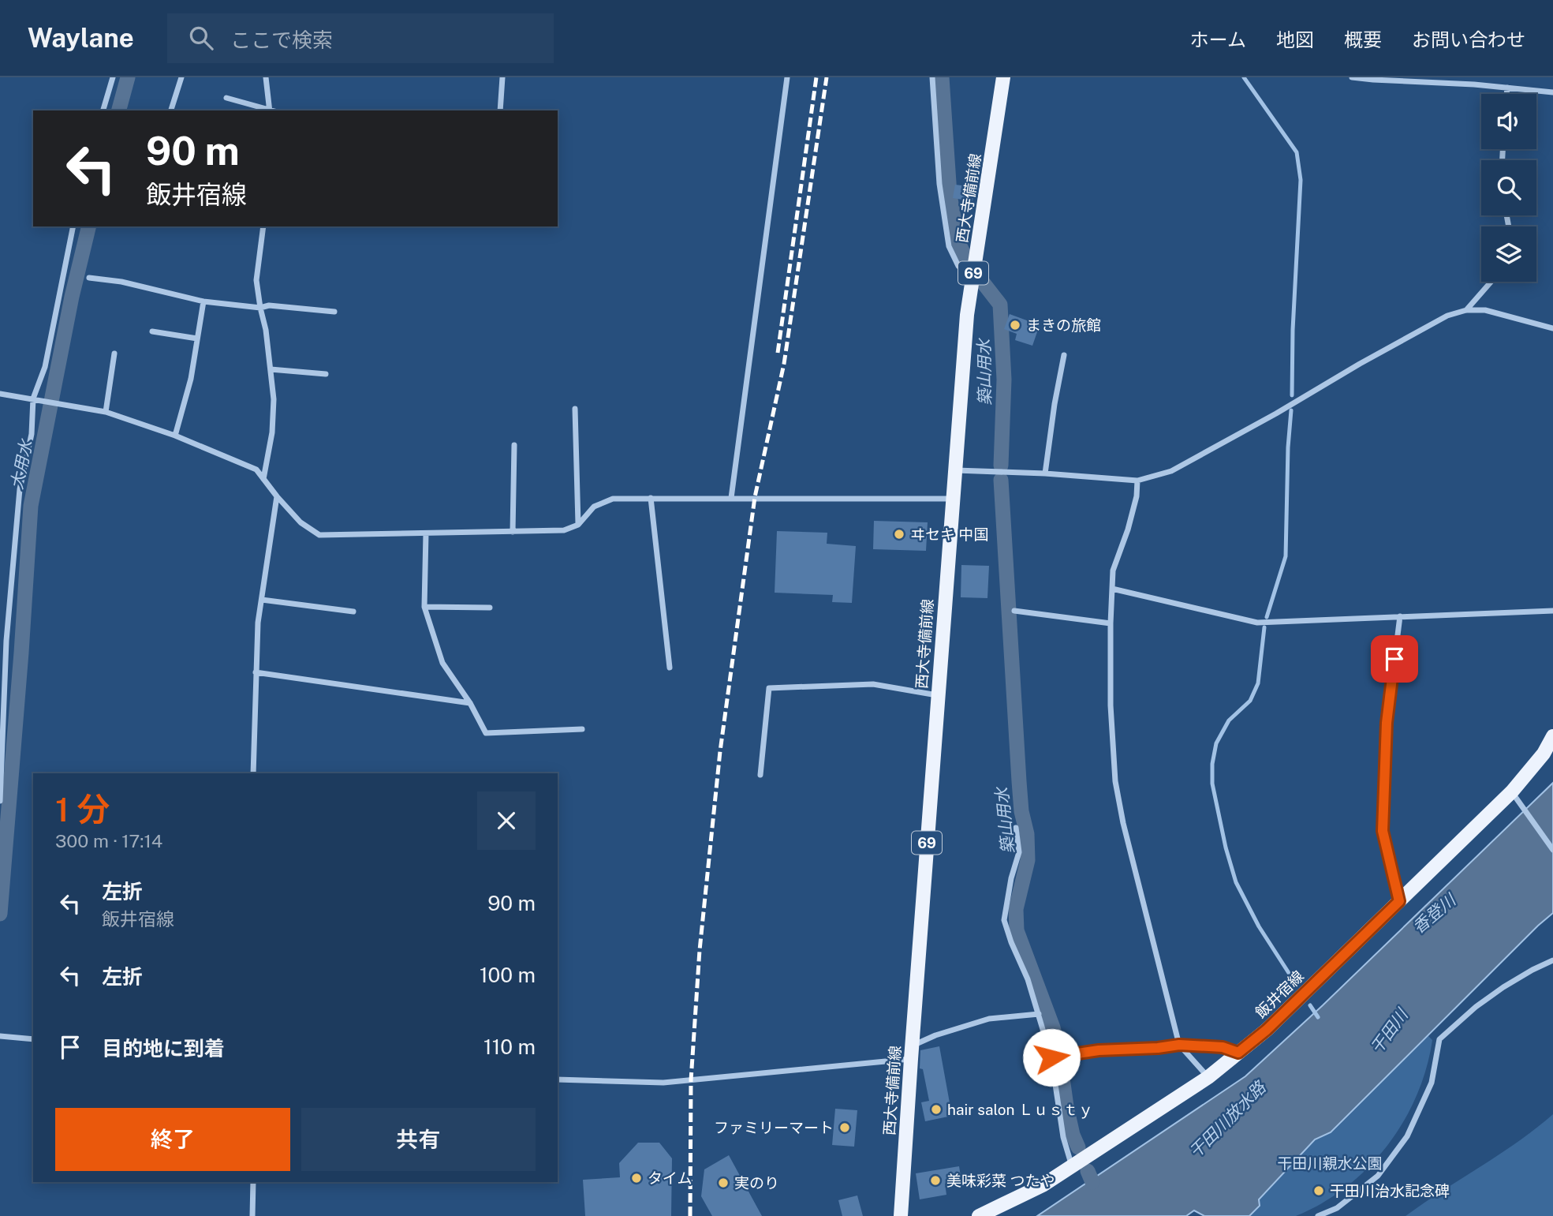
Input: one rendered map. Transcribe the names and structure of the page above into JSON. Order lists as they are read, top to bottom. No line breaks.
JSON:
{"streets":{"main road":["西大寺備前線","69","飯井宿線"]},"water":["築山用水","大用水","香登川","干田川","干田川放水路"],"parks":["干田川親水公園"],"places":["まきの旅館","ヰセキ 中国","hair salon Ｌｕｓｔｙ","ファミリーマート","タイム","美味彩菜 つたや","実のり","干田川治水記念碑"],"page":{"header":"Waylane","search":"ここで検索","nav":["ホーム","地図","概要","お問い合わせ"],"turn":["90 m","飯井宿線"],"heading":["1 分","300 m · 17:14"],"list":[{"name":"左折","note":"飯井宿線","value":"90 m"},{"name":"左折","value":"100 m"},{"name":"目的地に到着","value":"110 m"}],"buttons":["終了","共有"]}}
